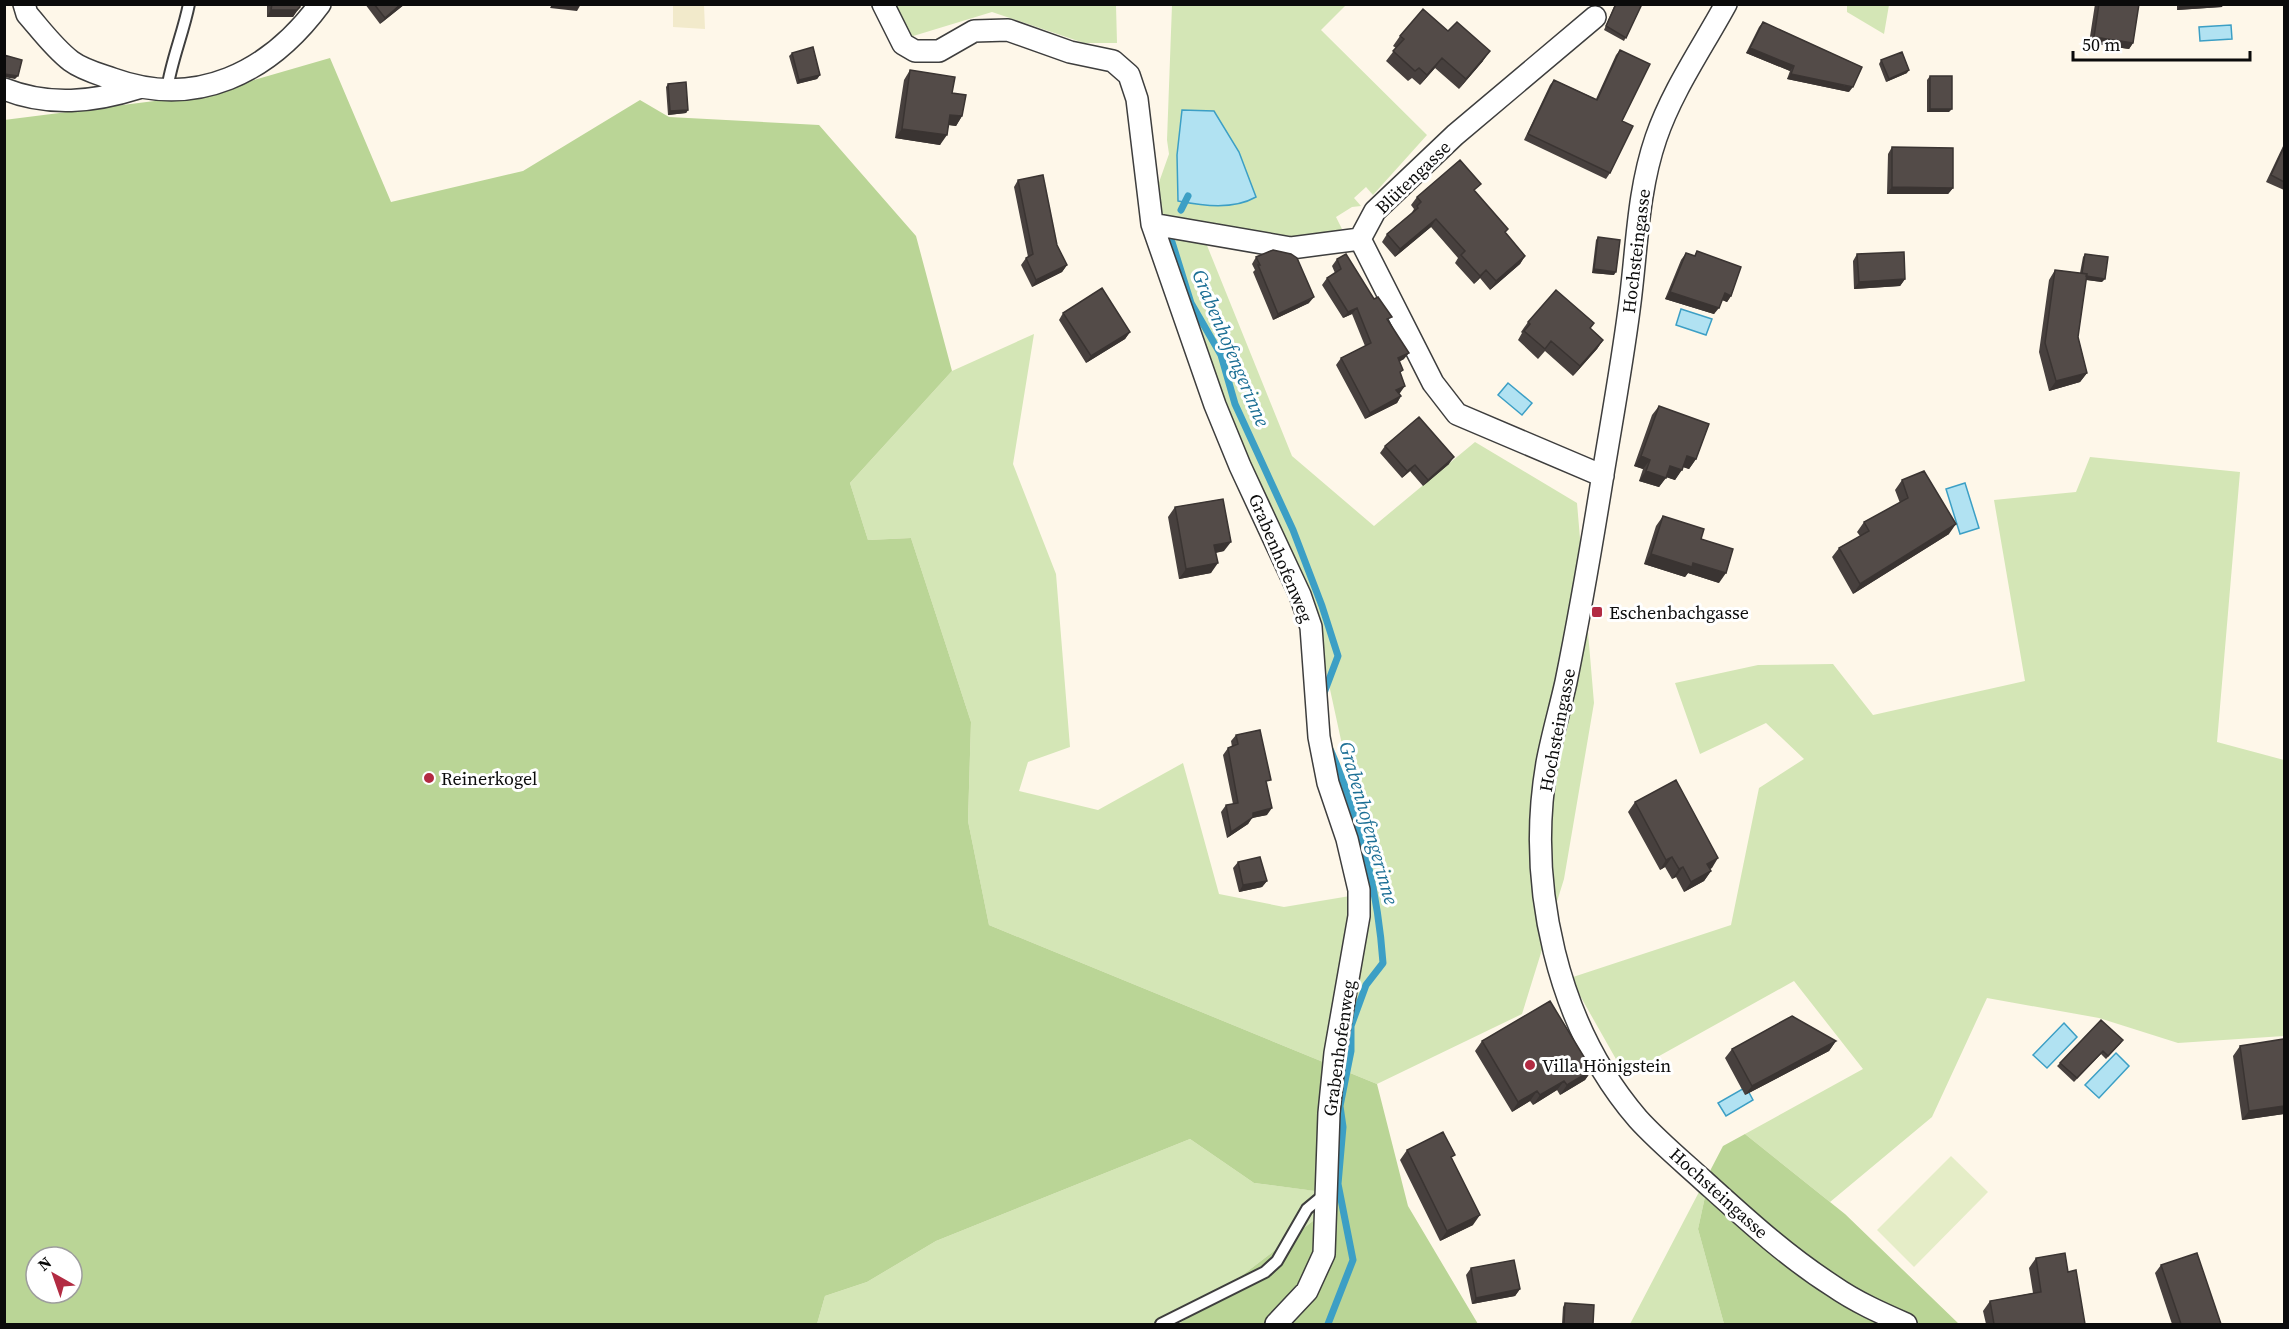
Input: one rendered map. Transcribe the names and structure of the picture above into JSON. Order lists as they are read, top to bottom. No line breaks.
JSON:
{"streets":{"street":["Blütengasse","Hochsteingasse","Grabenhofenweg"]},"water":["Grabenhofengerinne"],"places":{"transit":["Eschenbachgasse"],"other":["Reinerkogel","Villa Hönigstein"]},"scale_bar":"50 m","north":"top left"}
